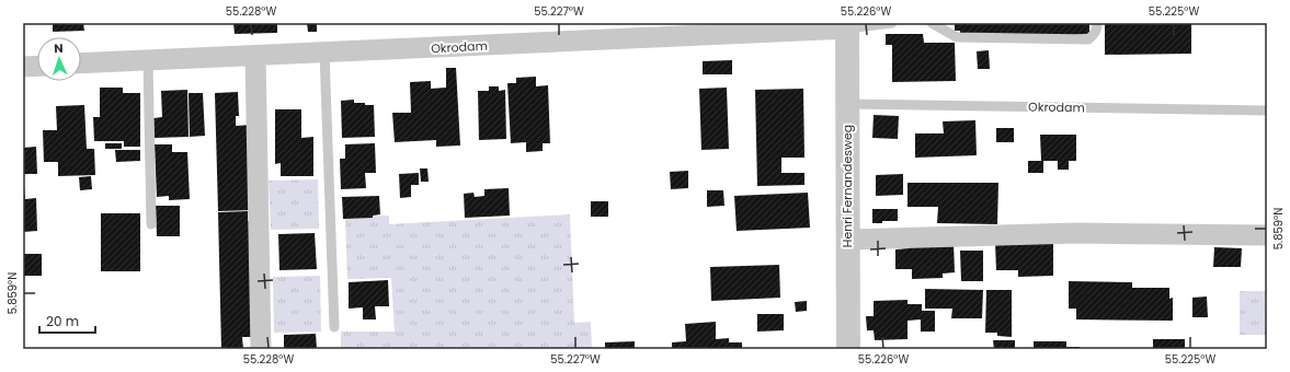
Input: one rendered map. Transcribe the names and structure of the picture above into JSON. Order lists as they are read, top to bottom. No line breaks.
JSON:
{"streets":{"street":["Okrodam","Henri Fernandesweg"]},"crossings":[["Okrodam","Henri Fernandesweg"]],"scale_bar":"20 m","north":"top","coordinates":["55.228°W","55.227°W","55.226°W","55.225°W","5.859°N"]}
